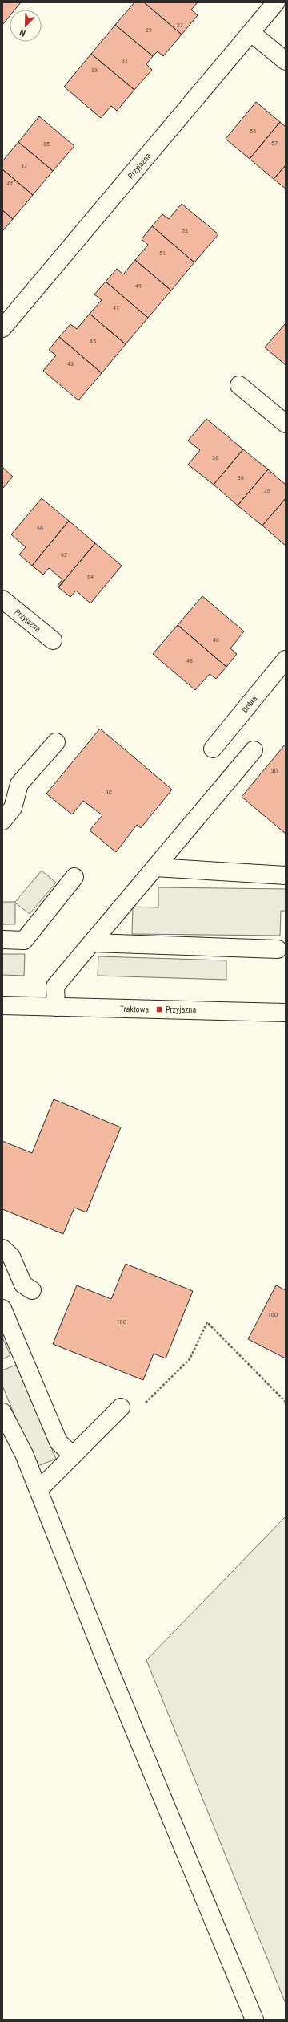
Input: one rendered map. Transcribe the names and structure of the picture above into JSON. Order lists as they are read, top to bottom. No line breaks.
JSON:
{"streets":{"street":["Przyjazna","Dobra","Traktowa"]},"places":{"transit":["Przyjazna"]},"house_numbers":["27","29","31","33","55","57","35","37","39","53","51","49","47","45","43","36","38","40","60","62","64","46","48","3D","3C","10D","10C"],"north":"bottom left"}
